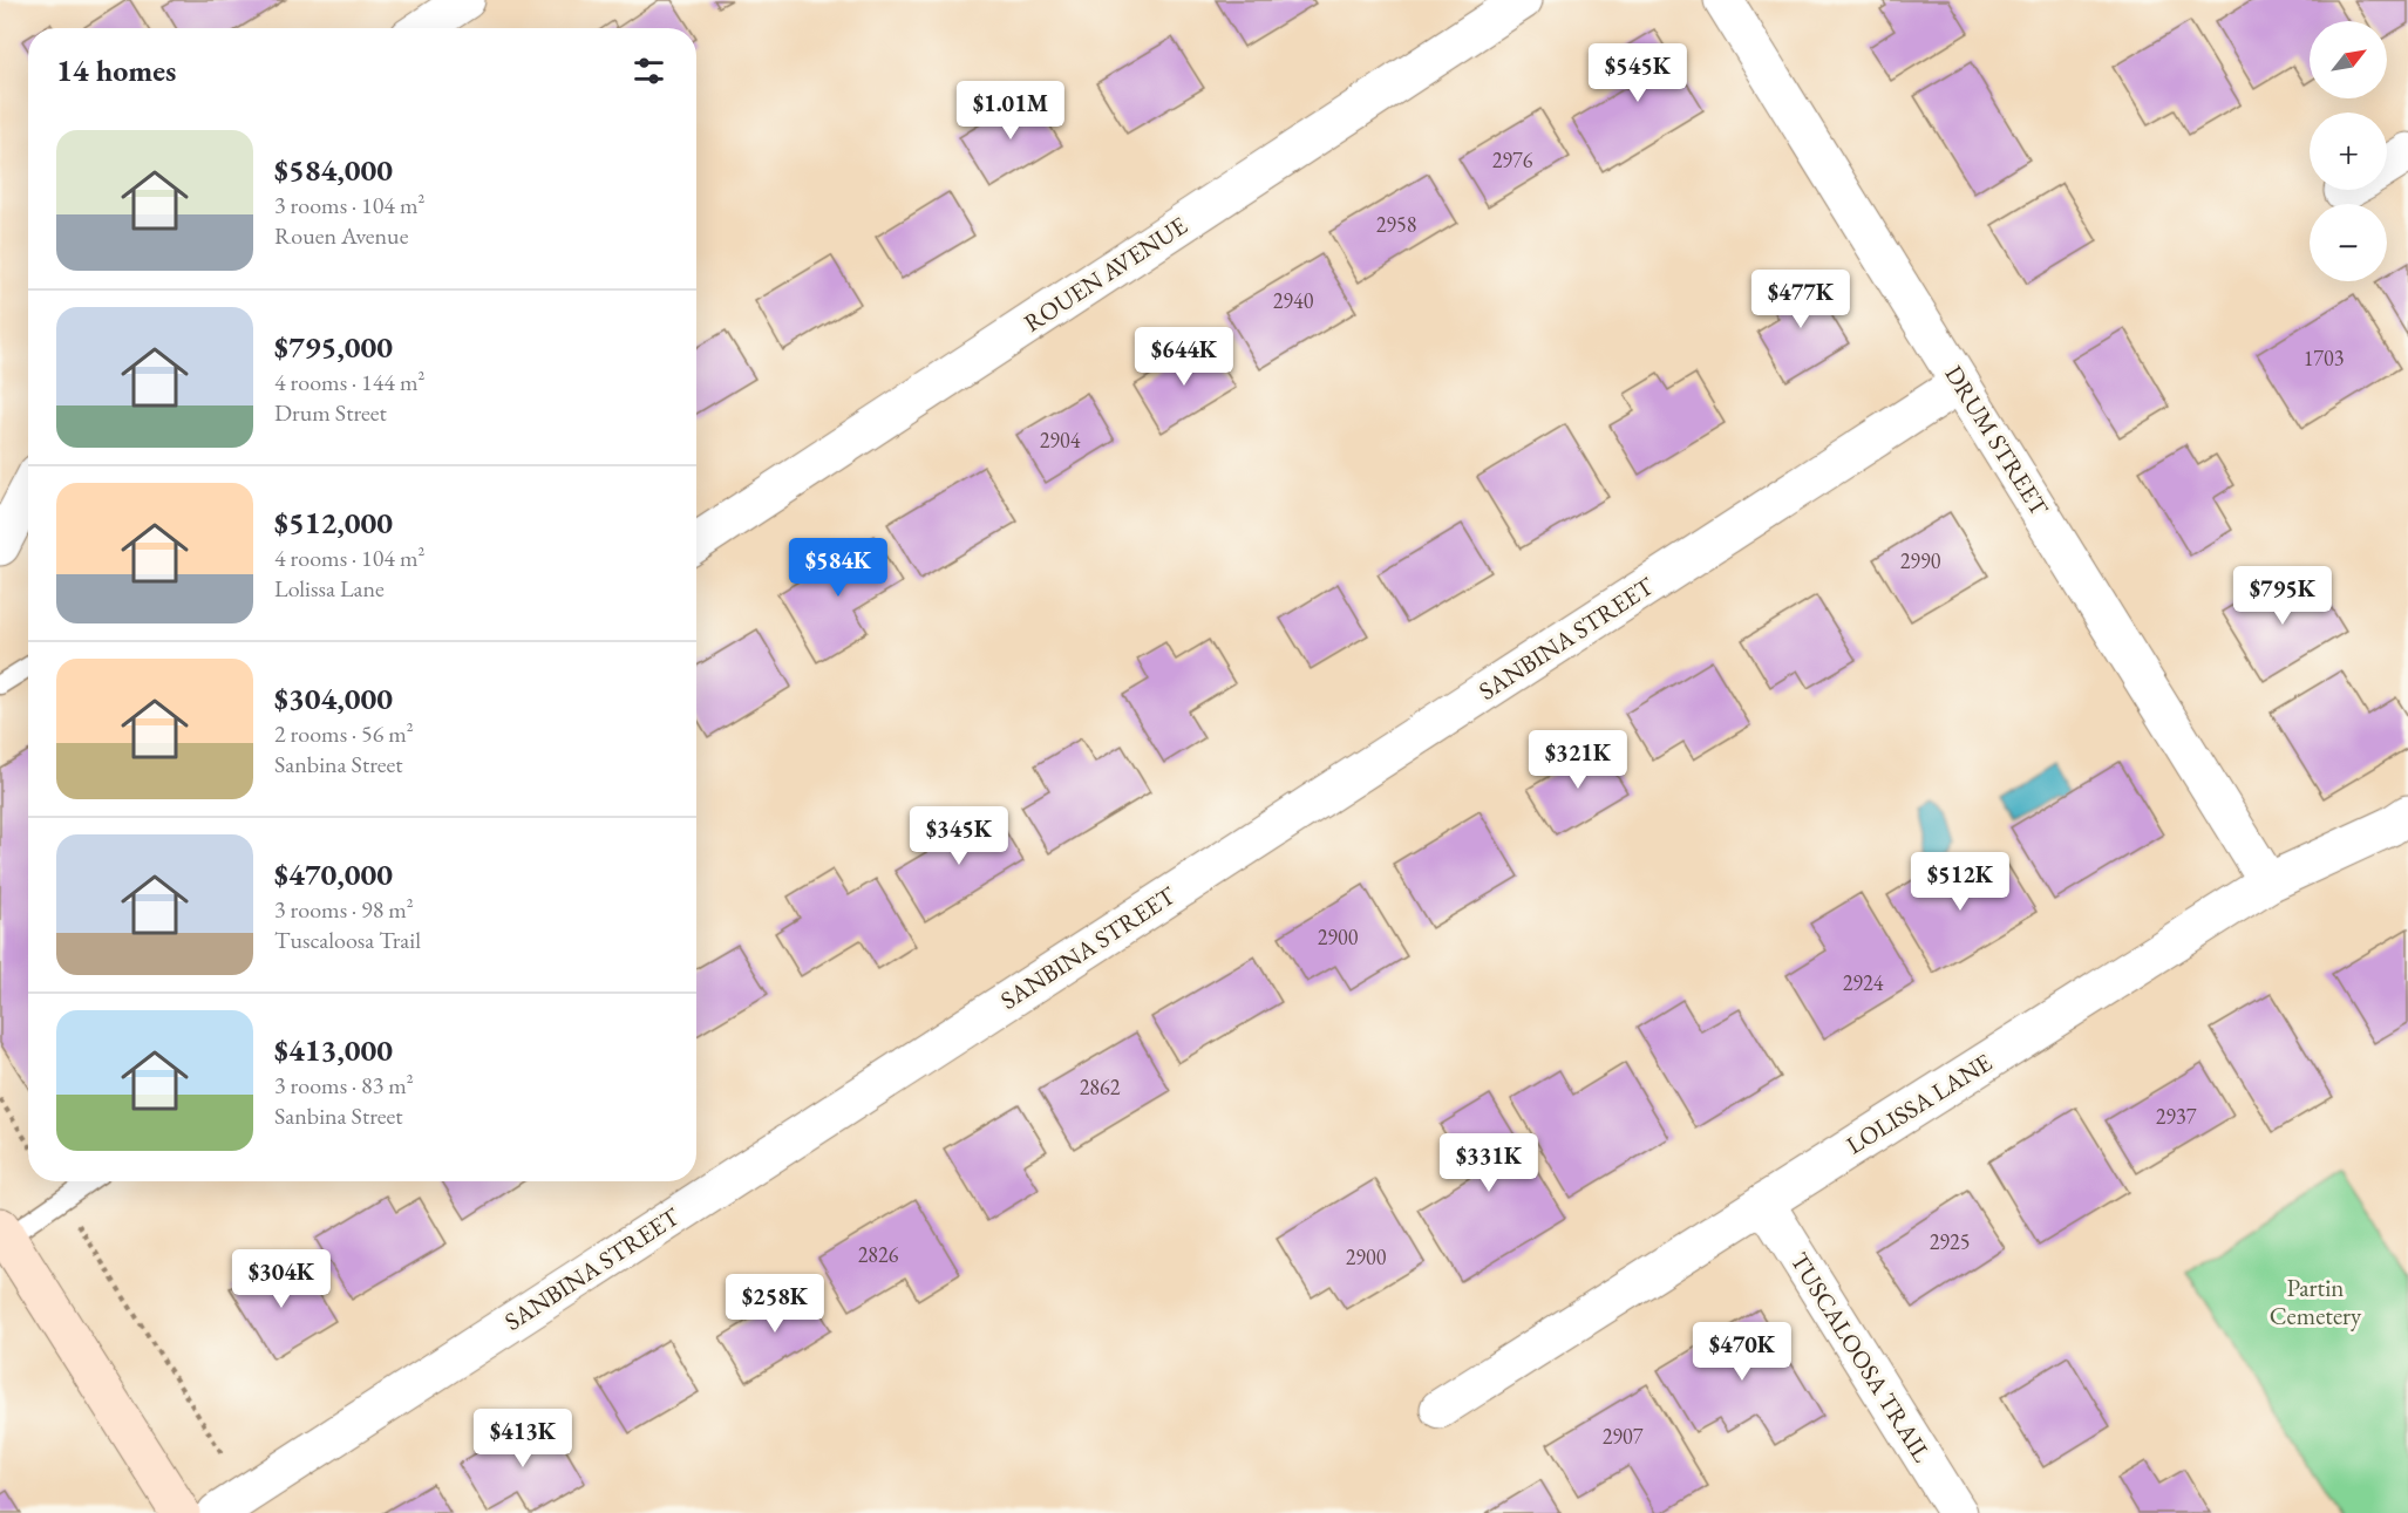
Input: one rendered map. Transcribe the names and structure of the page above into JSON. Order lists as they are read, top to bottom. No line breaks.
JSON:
{"streets":{"street":["ROUEN AVENUE","DRUM STREET","SANBINA STREET","LOLISSA LANE","TUSCALOOSA TRAIL"]},"crossings":[["DRUM STREET","SANBINA STREET"],["DRUM STREET","LOLISSA LANE"],["LOLISSA LANE","TUSCALOOSA TRAIL"]],"parks":["Partin Cemetery"],"house_numbers":["2976","2958","2940","1703","2904","2990","2900","2924","2862","2937","2925","2826","2900","2907"],"north":"top right","page":{"map_buttons":["+","−"],"heading":"14 homes","price":["$545K","$1.01M","$477K","$644K","$584K","$795K","$321K","$345K","$512K","$331K","$304K","$258K","$470K","$413K"],"list":[{"name":"$584,000","note":"3 rooms · 104 m² · Rouen Avenue"},{"name":"$795,000","note":"4 rooms · 144 m² · Drum Street"},{"name":"$512,000","note":"4 rooms · 104 m² · Lolissa Lane"},{"name":"$304,000","note":"2 rooms · 56 m² · Sanbina Street"},{"name":"$470,000","note":"3 rooms · 98 m² · Tuscaloosa Trail"},{"name":"$413,000","note":"3 rooms · 83 m² · Sanbina Street"}]}}
